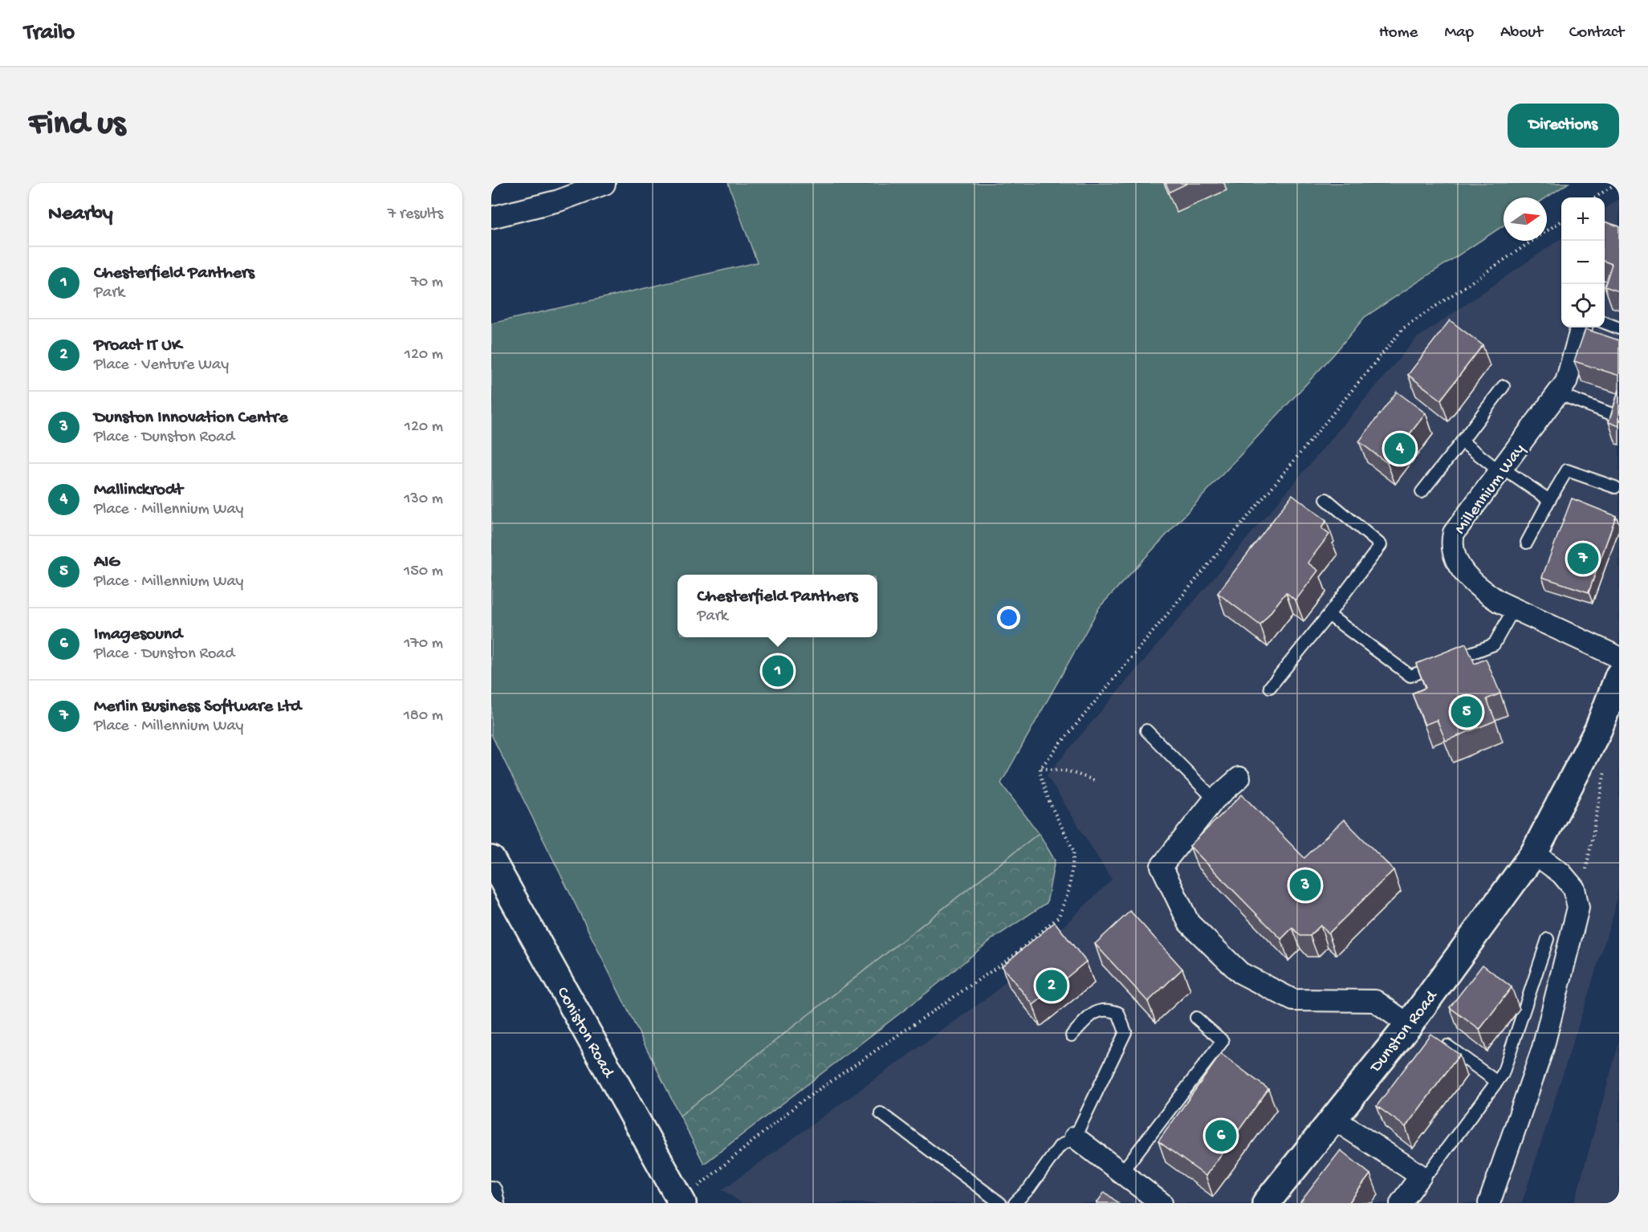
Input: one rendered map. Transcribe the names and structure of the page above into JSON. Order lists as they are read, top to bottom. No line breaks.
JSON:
{"streets":{"main road":["Dunston Road","Coniston Road"],"street":["Millennium Way"]},"north":"right","page":{"header":"Trailo","nav":["Home","Map","About","Contact"],"buttons":"Directions","title":"Find us","heading":["Nearby","7 results"],"map_buttons":["+","−"],"list":[{"mark":"1","name":"Chesterfield Panthers","note":"Park","value":"70 m"},{"mark":"2","name":"Proact IT UK","note":"Place · Venture Way","value":"120 m"},{"mark":"3","name":"Dunston Innovation Centre","note":"Place · Dunston Road","value":"120 m"},{"mark":"4","name":"Mallinckrodt","note":"Place · Millennium Way","value":"130 m"},{"mark":"5","name":"AIG","note":"Place · Millennium Way","value":"150 m"},{"mark":"6","name":"Imagesound","note":"Place · Dunston Road","value":"170 m"},{"mark":"7","name":"Merlin Business Software Ltd","note":"Place · Millennium Way","value":"180 m"}],"pins":["4","7","1","5","3","2","6"],"popup":["Chesterfield Panthers","Park"]}}
